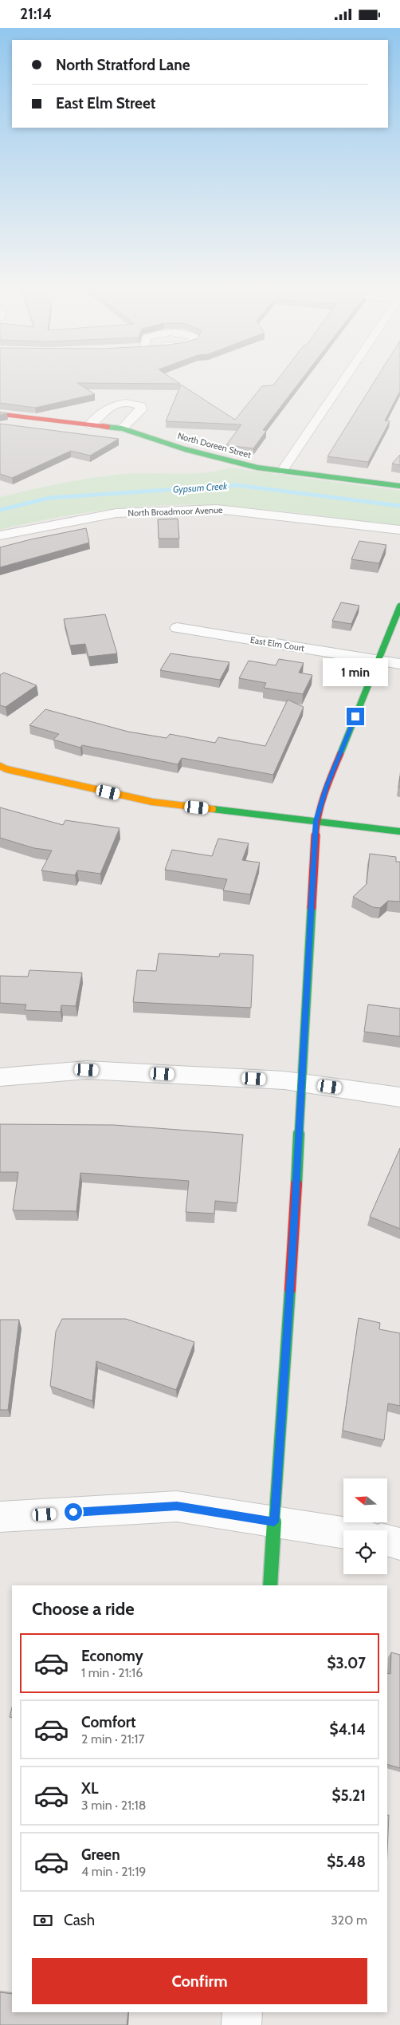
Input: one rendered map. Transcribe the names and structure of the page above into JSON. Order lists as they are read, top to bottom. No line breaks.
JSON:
{"streets":{"street":["North Doreen Street","North Broadmoor Avenue","East Elm Court"]},"water":["Gypsum Creek"],"north":"left","page":{"status":"21:14","banner":["North Stratford Lane","East Elm Street"],"bubble":"1 min","heading":"Choose a ride","list":[{"name":"Economy","note":"1 min · 21:16","value":"$3.07"},{"name":"Comfort","note":"2 min · 21:17","value":"$4.14"},{"name":"XL","note":"3 min · 21:18","value":"$5.21"},{"name":"Green","note":"4 min · 21:19","value":"$5.48"}],"pay":["Cash","320 m"],"buttons":"Confirm"}}
